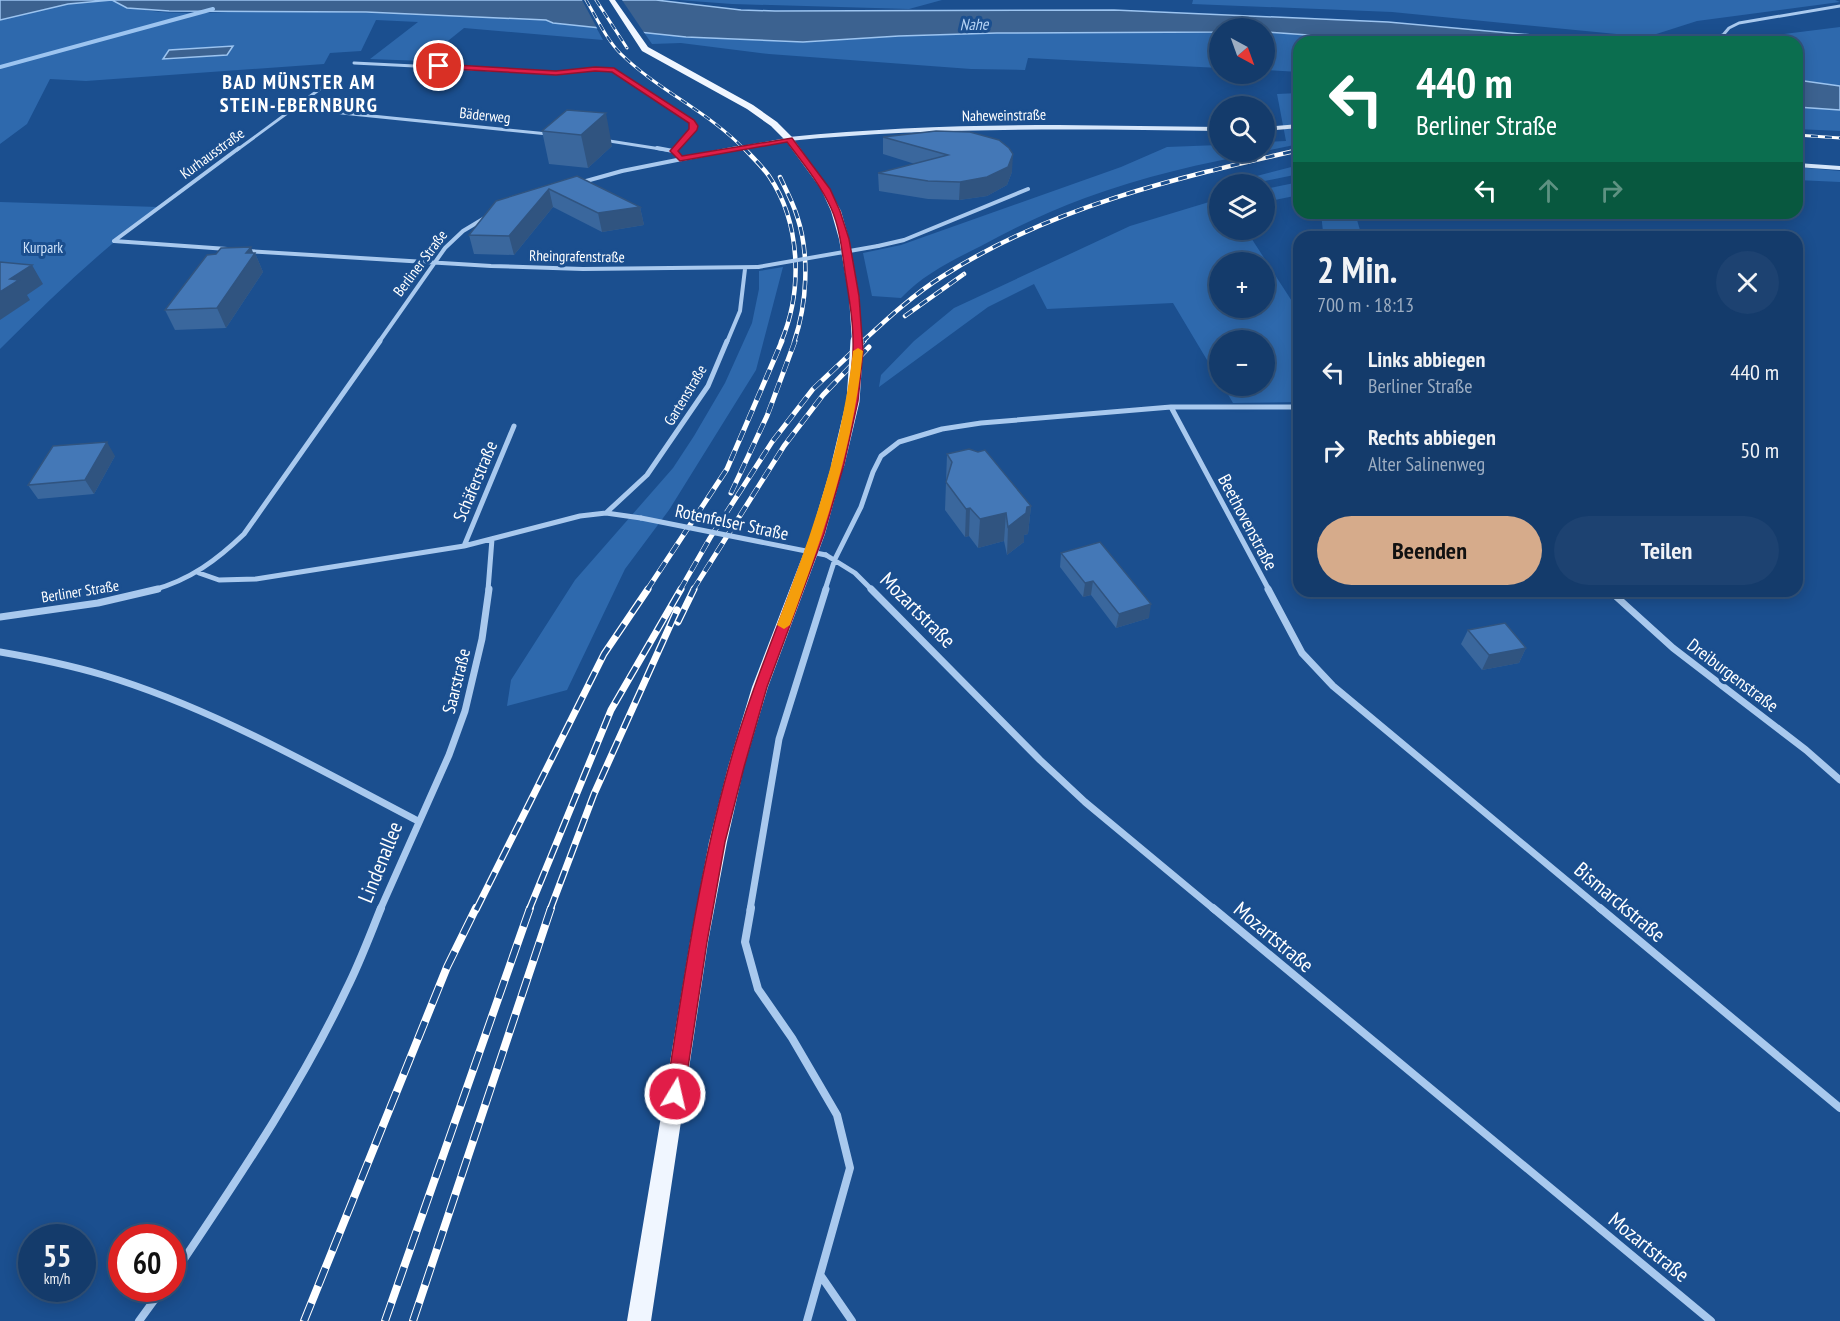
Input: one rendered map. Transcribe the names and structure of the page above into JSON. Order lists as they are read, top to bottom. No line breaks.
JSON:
{"streets":{"main road":["Naheweinstraße"],"street":["Bäderweg","Kurhausstraße","Rheingrafenstraße","Berliner Straße","Gartenstraße","Schäferstraße","Rotenfelser Straße","Beethovenstraße","Mozartstraße","Dreiburgenstraße","Saarstraße","Lindenallee","Bismarckstraße"]},"crossings":[["Bäderweg","Kurhausstraße"],["Rheingrafenstraße","Berliner Straße"],["Rheingrafenstraße","Gartenstraße"],["Berliner Straße","Rotenfelser Straße"],["Gartenstraße","Rotenfelser Straße"],["Schäferstraße","Rotenfelser Straße"],["Rotenfelser Straße","Mozartstraße"],["Rotenfelser Straße","Saarstraße"],["Beethovenstraße","Bismarckstraße"],["Saarstraße","Lindenallee"]],"districts":["BAD MÜNSTER AM STEIN-EBERNBURG"],"water":["Nahe"],"parks":["Kurpark"],"north":"bottom right","page":{"map_buttons":["+","−"],"turn":["440 m","Berliner Straße"],"heading":["2 Min.","700 m · 18:13"],"list":[{"name":"Links abbiegen","note":"Berliner Straße","value":"440 m"},{"name":"Rechts abbiegen","note":"Alter Salinenweg","value":"50 m"}],"buttons":["Beenden","Teilen"],"speed":"55 km/h","limit":"60"}}
